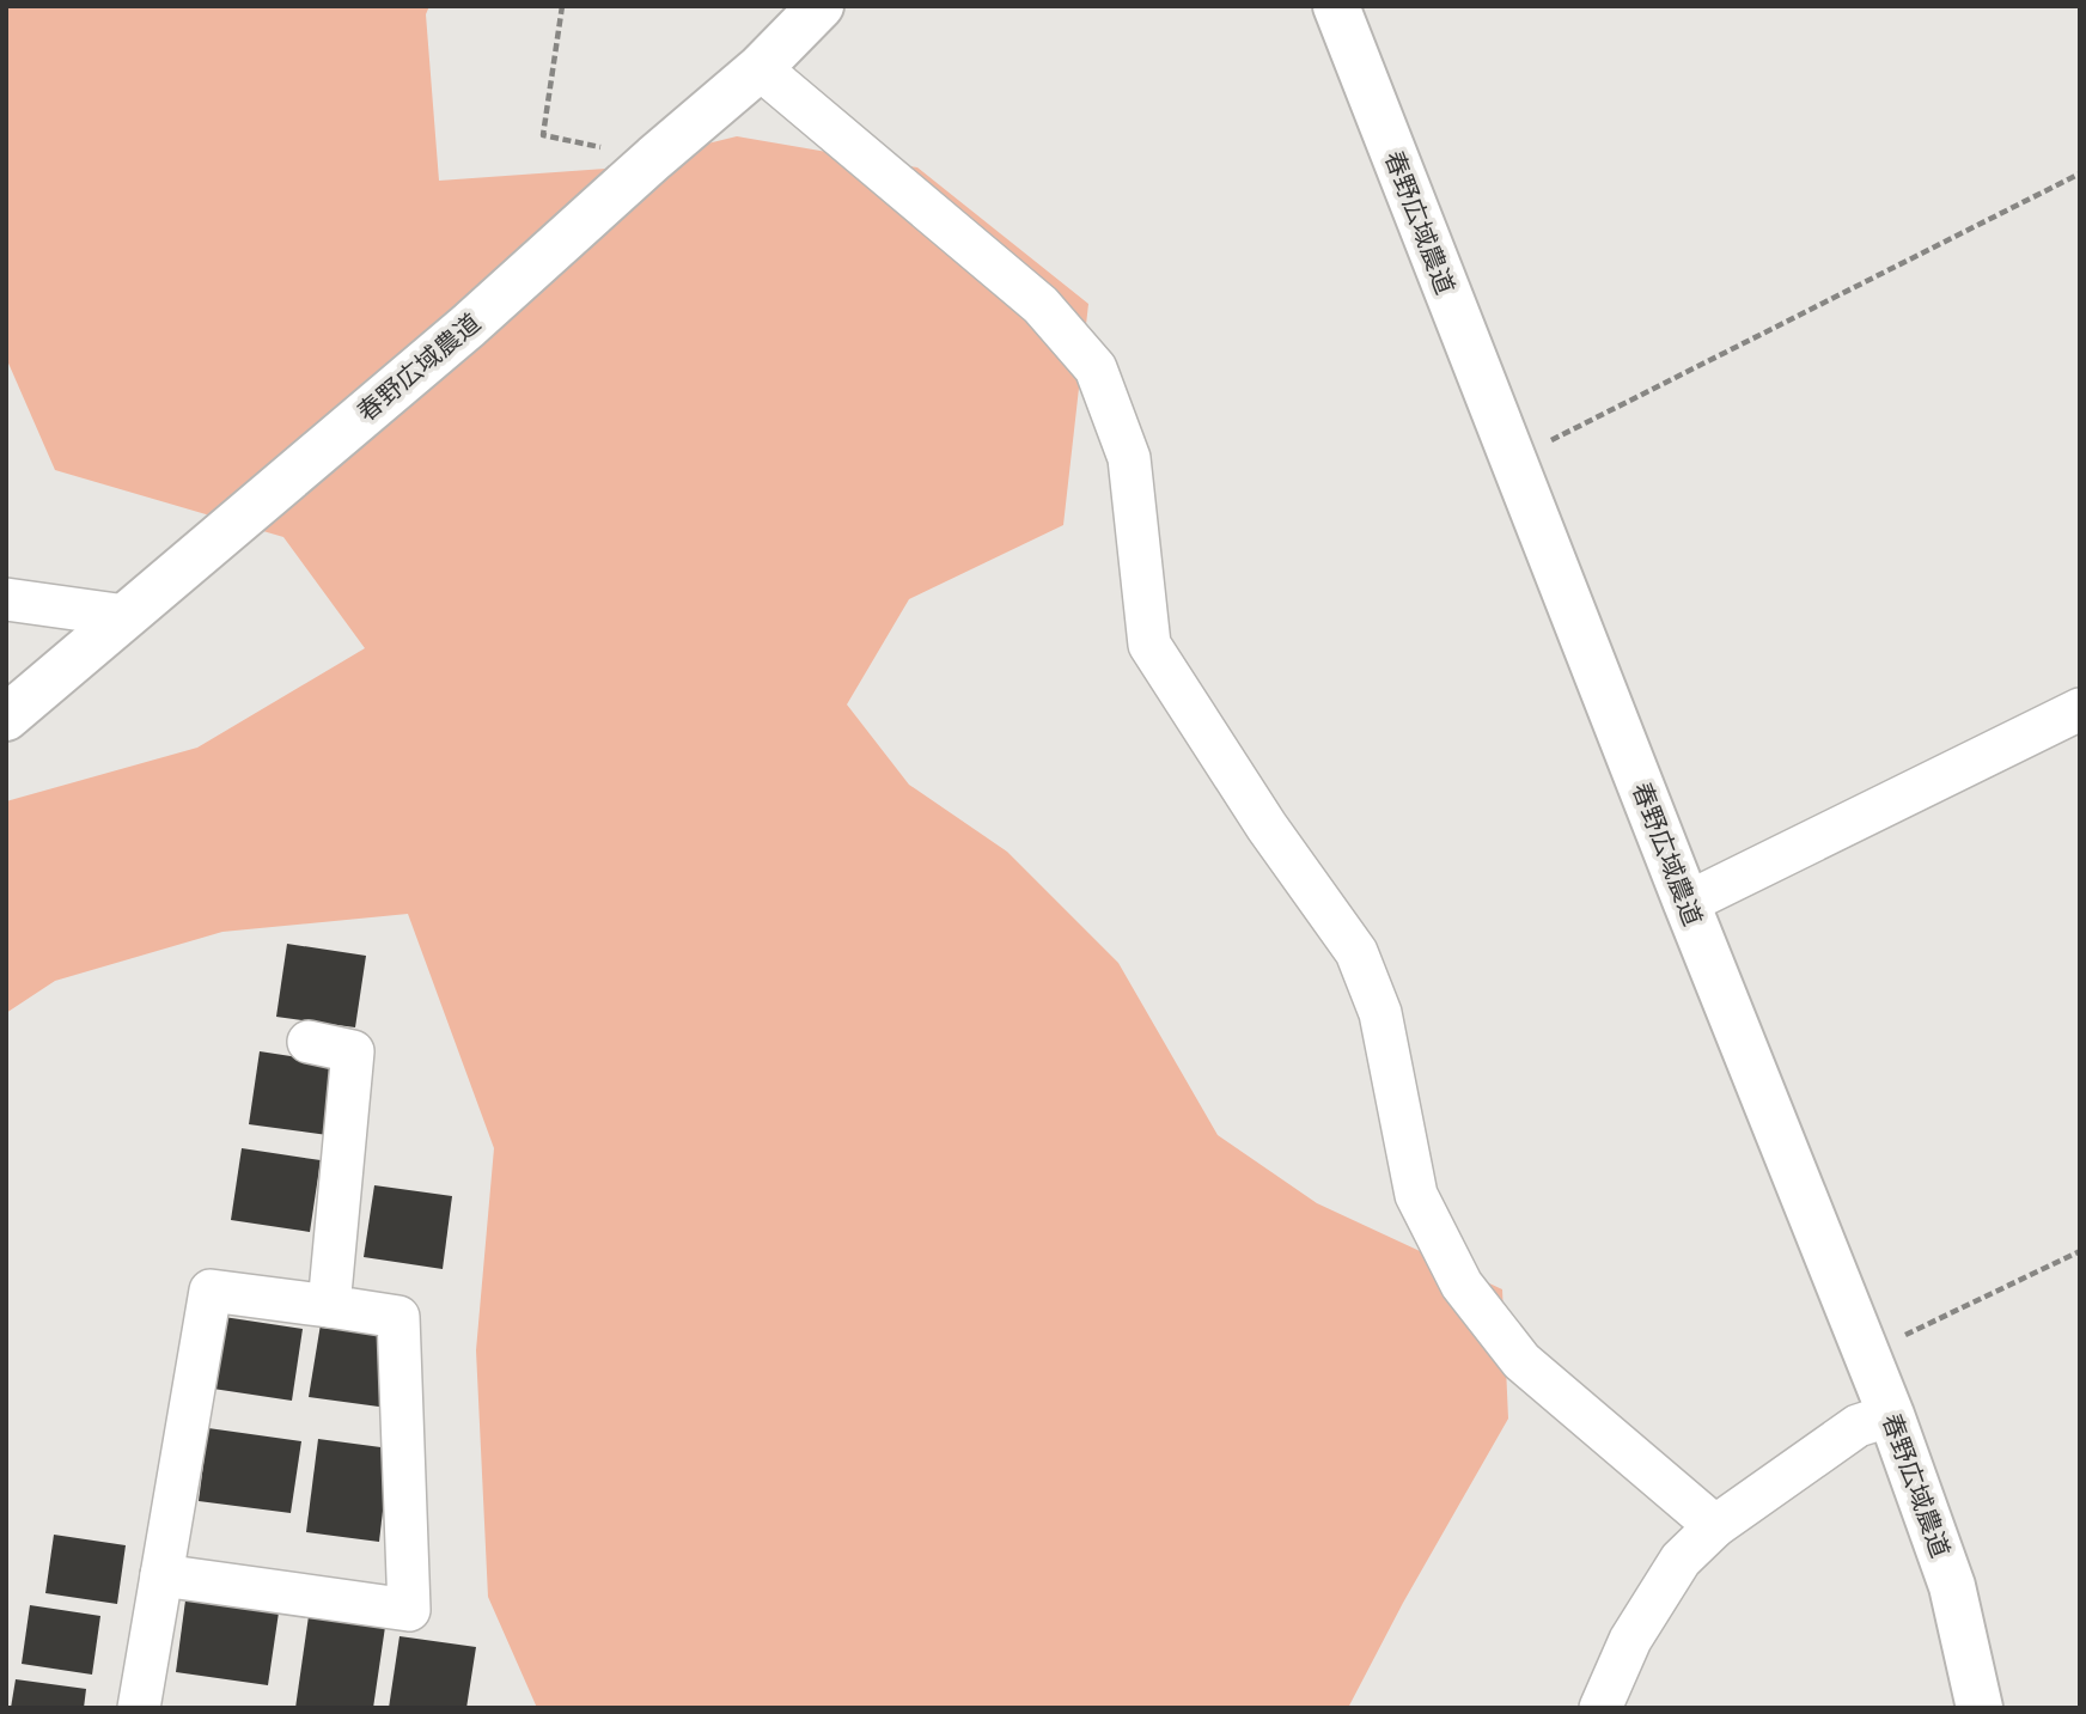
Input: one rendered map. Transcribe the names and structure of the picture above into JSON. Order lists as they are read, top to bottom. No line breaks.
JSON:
{"streets":{"street":["春野広域農道"]}}
